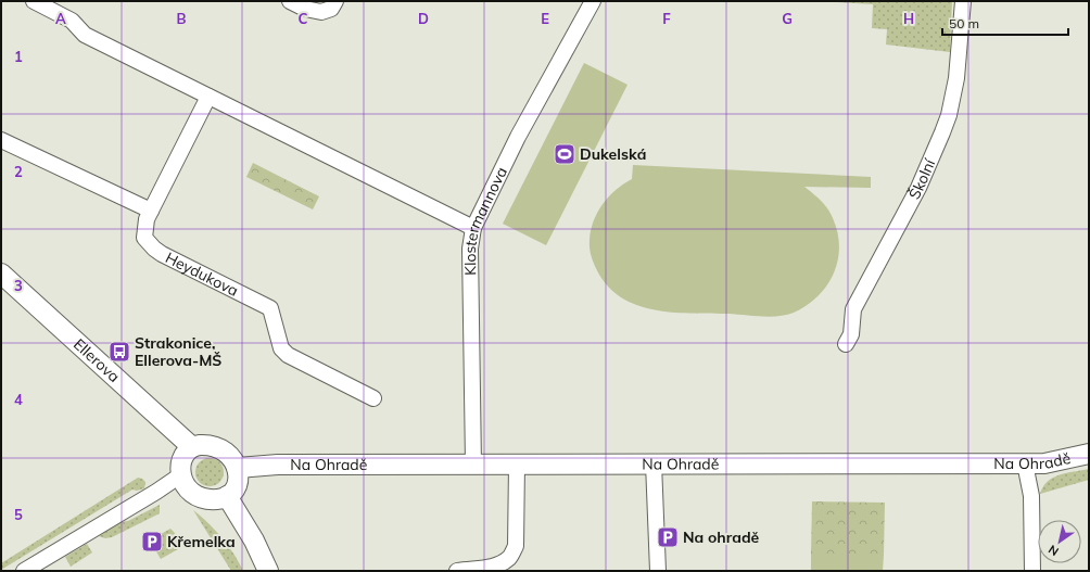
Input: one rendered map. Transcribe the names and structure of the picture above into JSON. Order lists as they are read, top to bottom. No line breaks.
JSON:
{"streets":{"street":["Školní","Klostermannova","Heydukova","Ellerova","Na Ohradě"]},"crossings":[["Klostermannova","Na Ohradě"],["Ellerova","Na Ohradě"]],"places":{"sports":["Dukelská"],"bus stop":["Strakonice, Ellerova-MŠ"],"parking":["Na ohradě","Křemelka"]},"scale_bar":"50 m","north":"bottom left","grid":{"columns":["A","B","C","D","E","F","G","H"],"rows":["1","2","3","4","5"]}}
